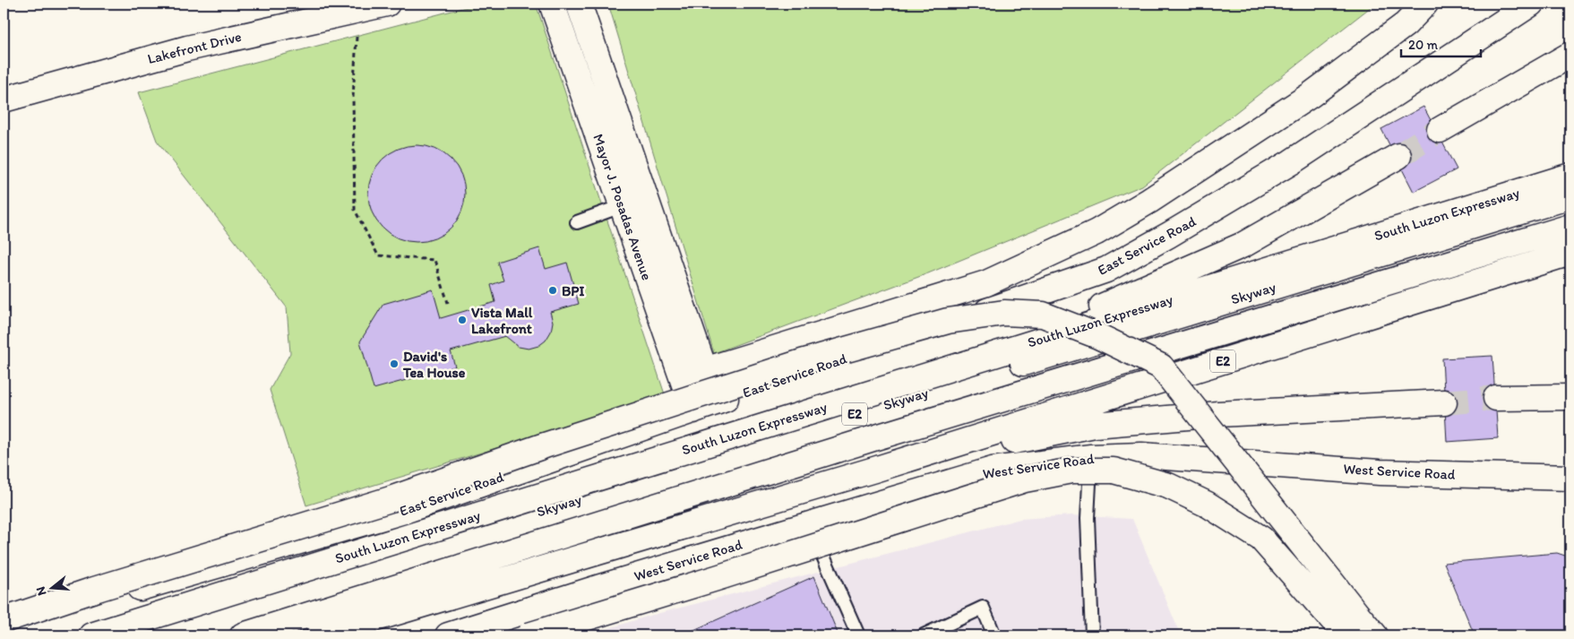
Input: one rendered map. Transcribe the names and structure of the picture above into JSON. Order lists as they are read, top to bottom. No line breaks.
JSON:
{"streets":{"main road":["Lakefront Drive","Mayor J. Posadas Avenue","South Luzon Expressway","East Service Road","Skyway","E2","West Service Road"]},"crossings":[["Mayor J. Posadas Avenue","East Service Road"]],"places":["BPI","Vista Mall Lakefront","David's Tea House"],"scale_bar":"20 m","north":"left"}
